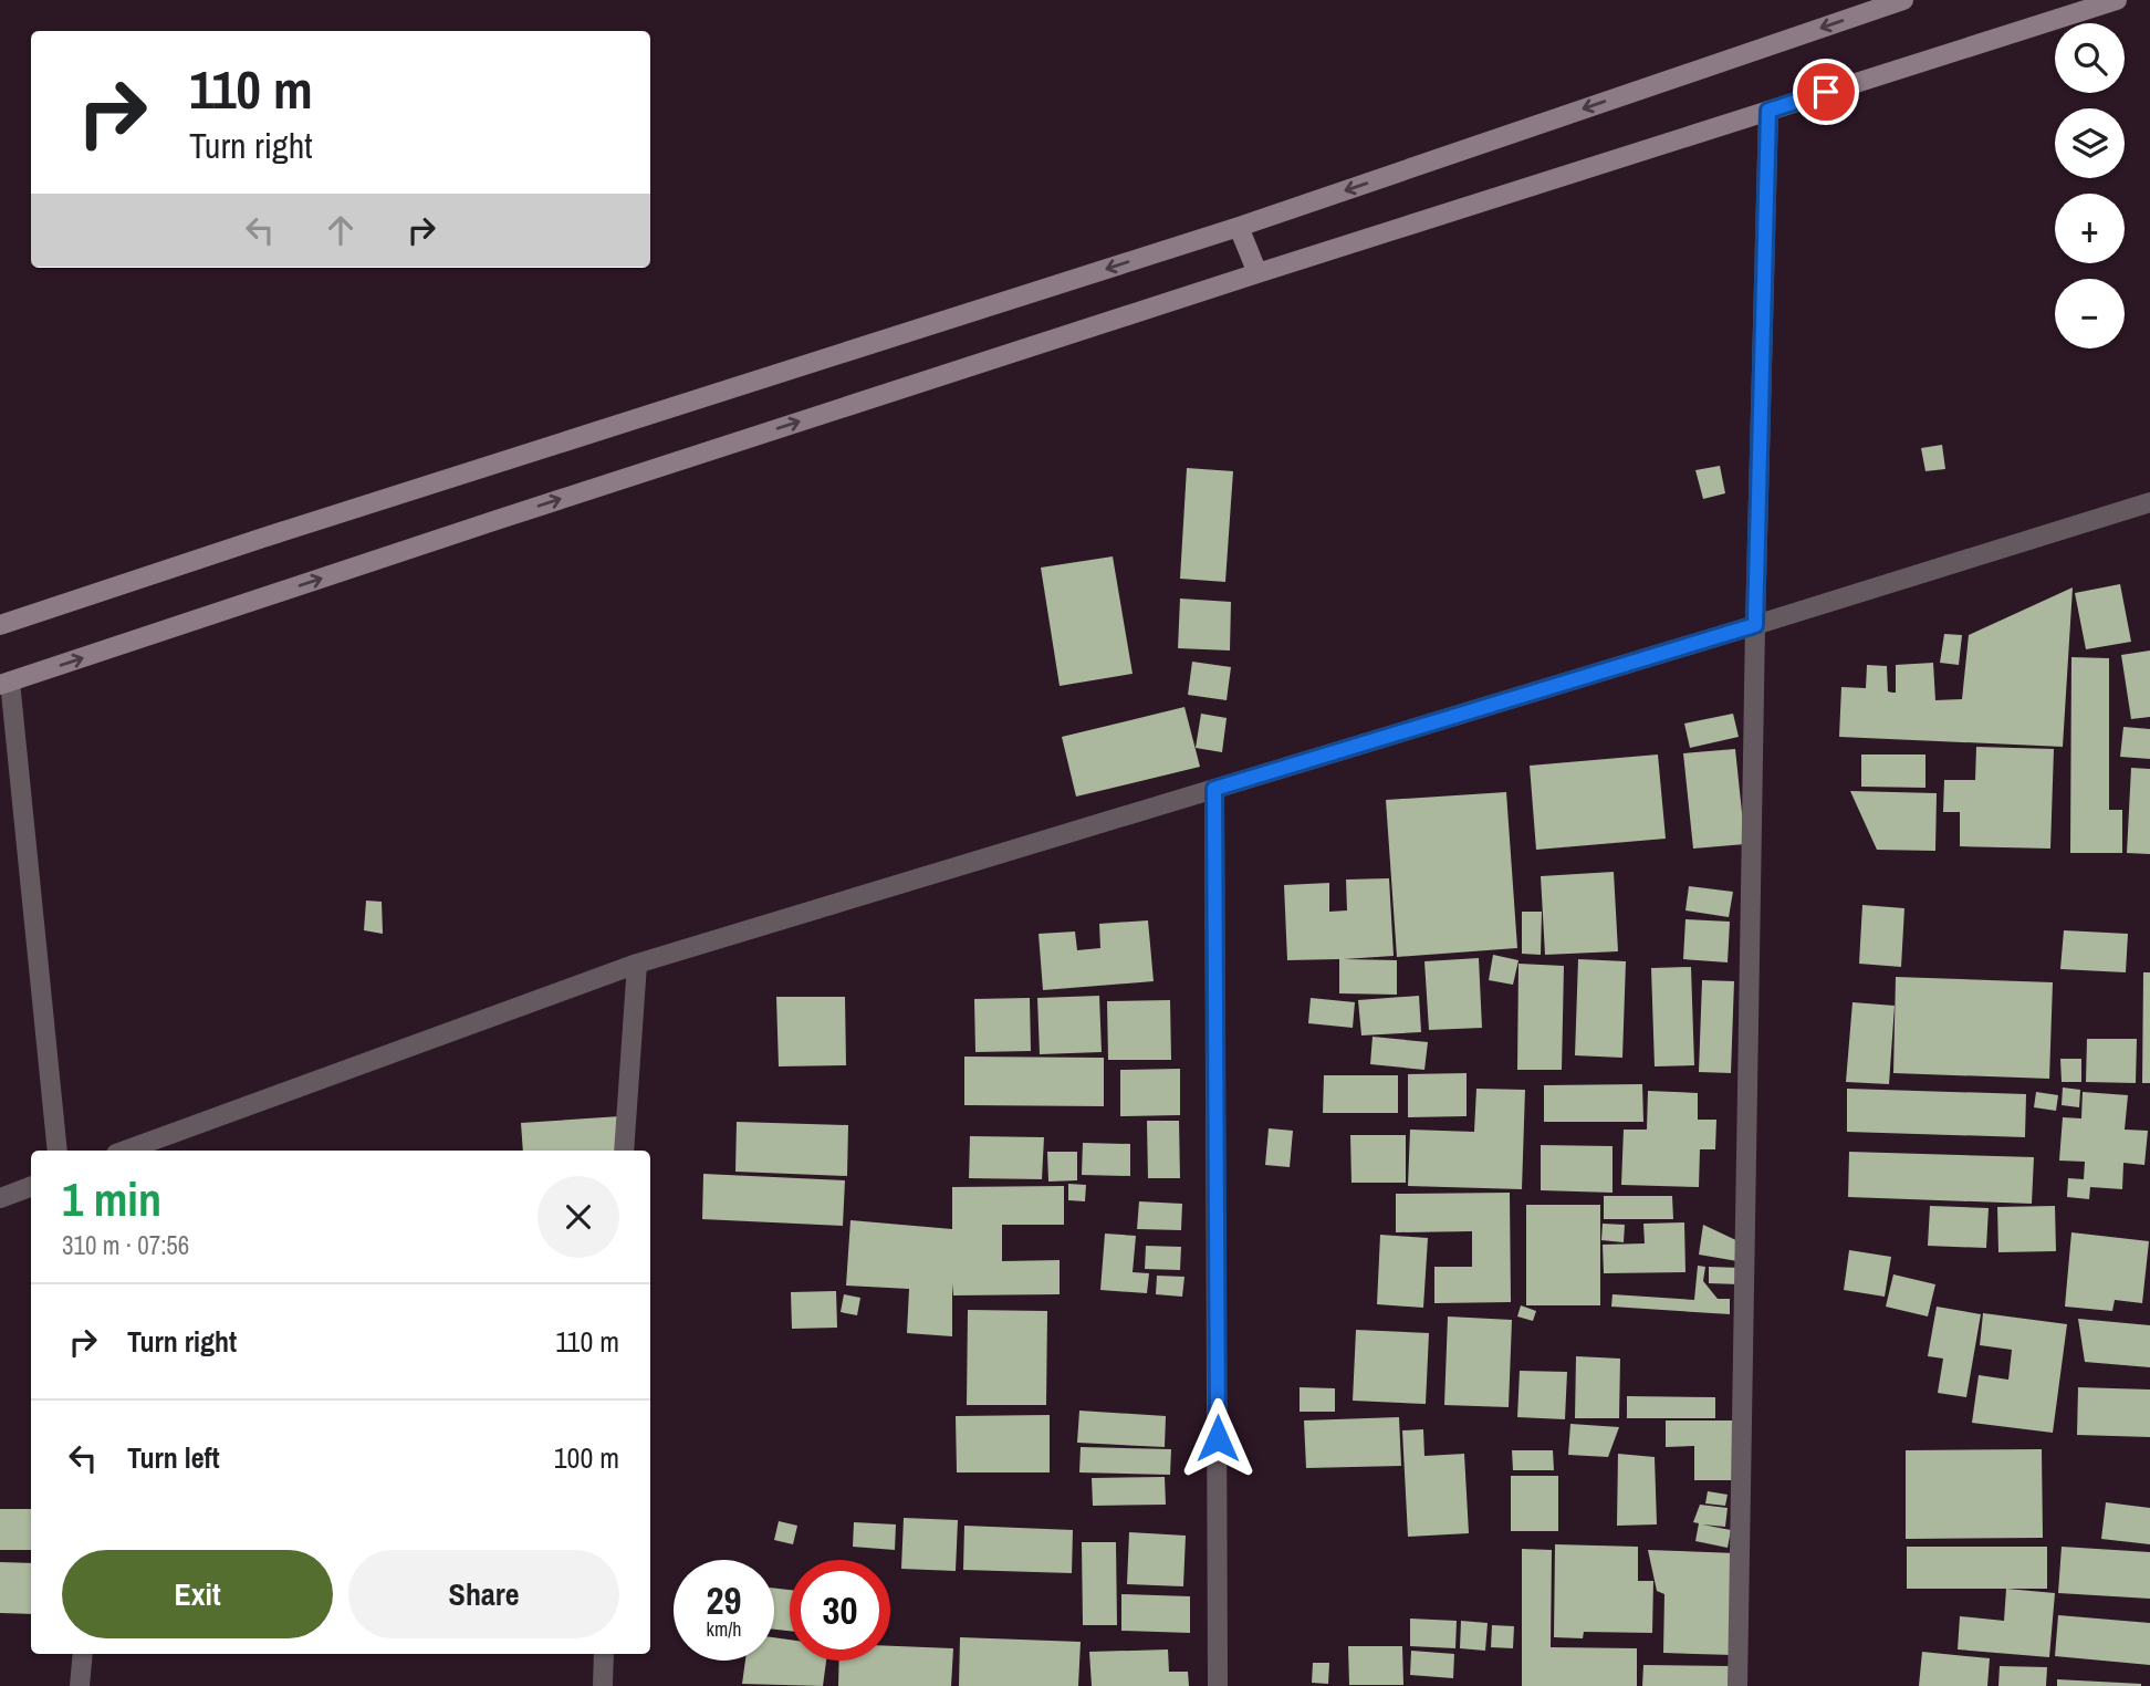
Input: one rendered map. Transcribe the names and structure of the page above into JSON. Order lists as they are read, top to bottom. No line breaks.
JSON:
{"page":{"map_buttons":["+","−"],"turn":["110 m","Turn right"],"heading":["1 min","310 m · 07:56"],"list":[{"name":"Turn right","value":"110 m"},{"name":"Turn left","value":"100 m"}],"buttons":["Exit","Share"],"speed":"29 km/h","limit":"30"}}
